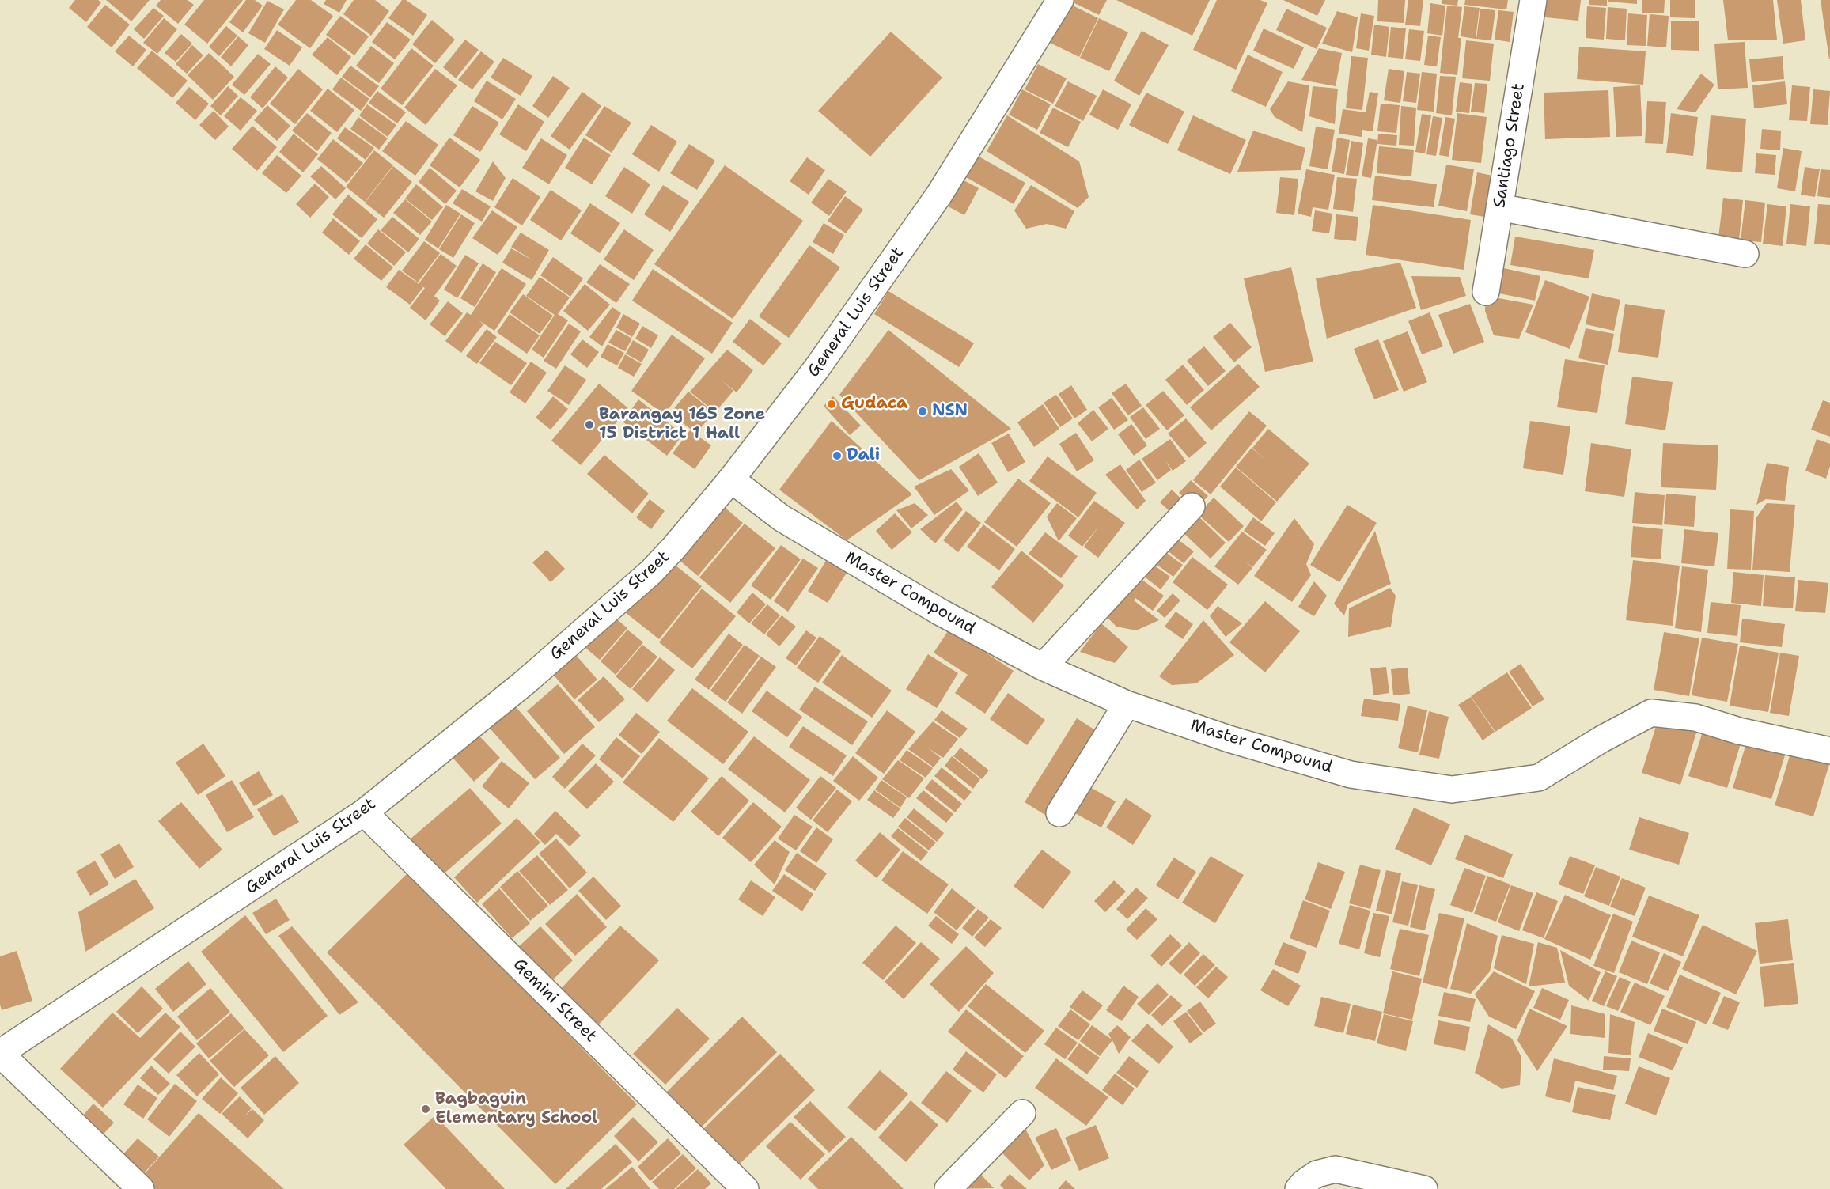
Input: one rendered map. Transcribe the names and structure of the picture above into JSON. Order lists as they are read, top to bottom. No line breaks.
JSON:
{"streets":{"street":["Santiago Street","General Luis Street","Master Compound","Gemini Street"]},"crossings":[["General Luis Street","Master Compound"],["General Luis Street","Gemini Street"]],"places":["Gudaca","NSN","Barangay 165 Zone 15 District 1 Hall","Dali","Bagbaguin Elementary School"]}
